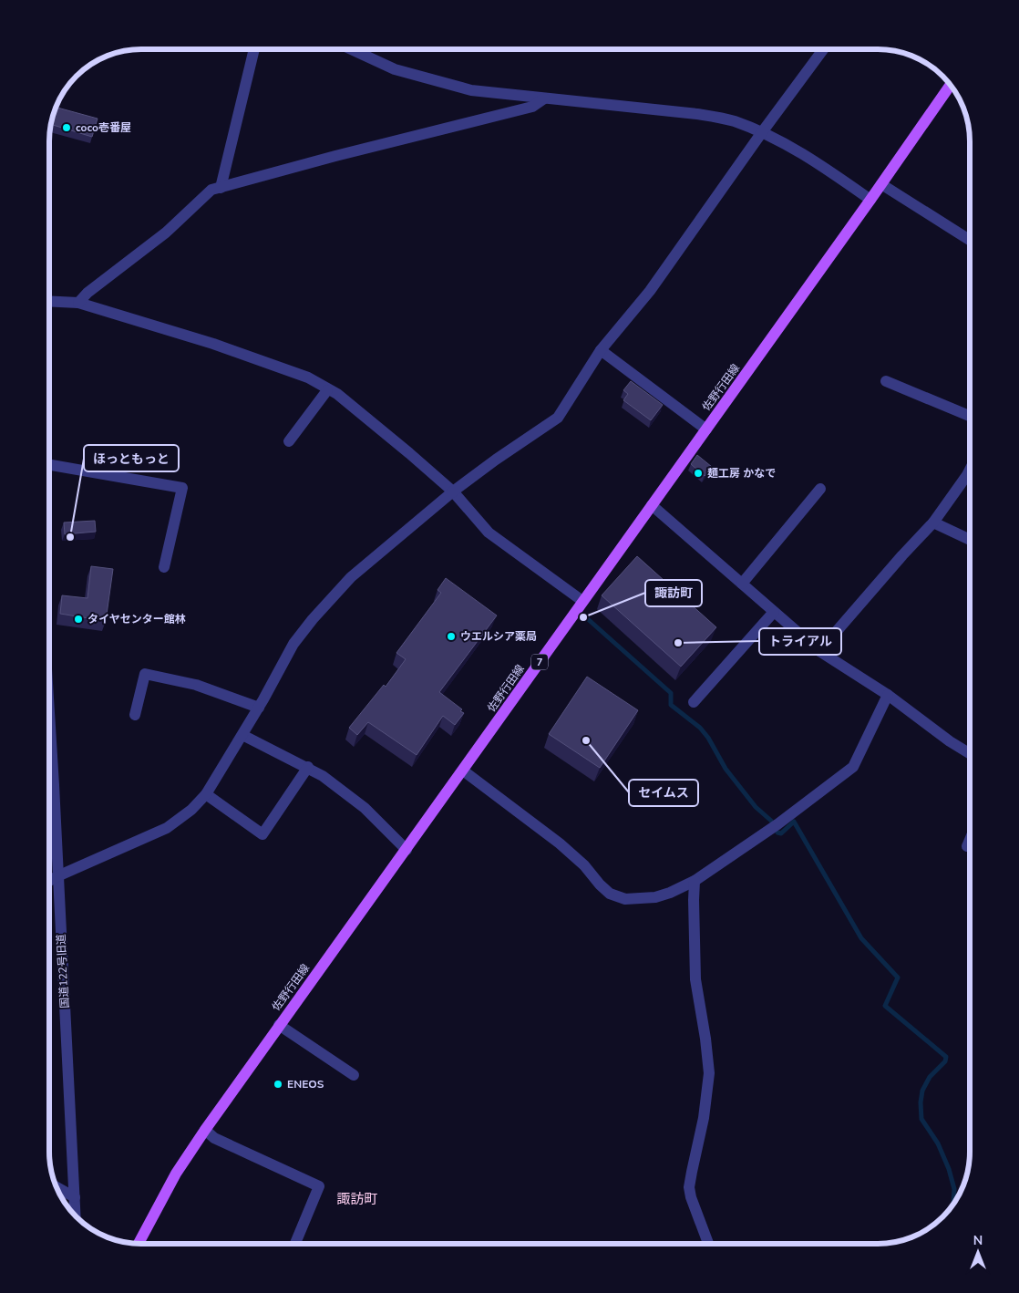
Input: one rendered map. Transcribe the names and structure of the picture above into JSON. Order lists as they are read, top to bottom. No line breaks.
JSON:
{"streets":{"main road":["佐野行田線","7"],"street":["国道122号旧道"]},"districts":["諏訪町"],"places":["coco壱番屋","麺工房 かなで","ほっともっと","諏訪町","タイヤセンター館林","ウエルシア薬局","トライアル","セイムス","ENEOS"],"north":"top"}
